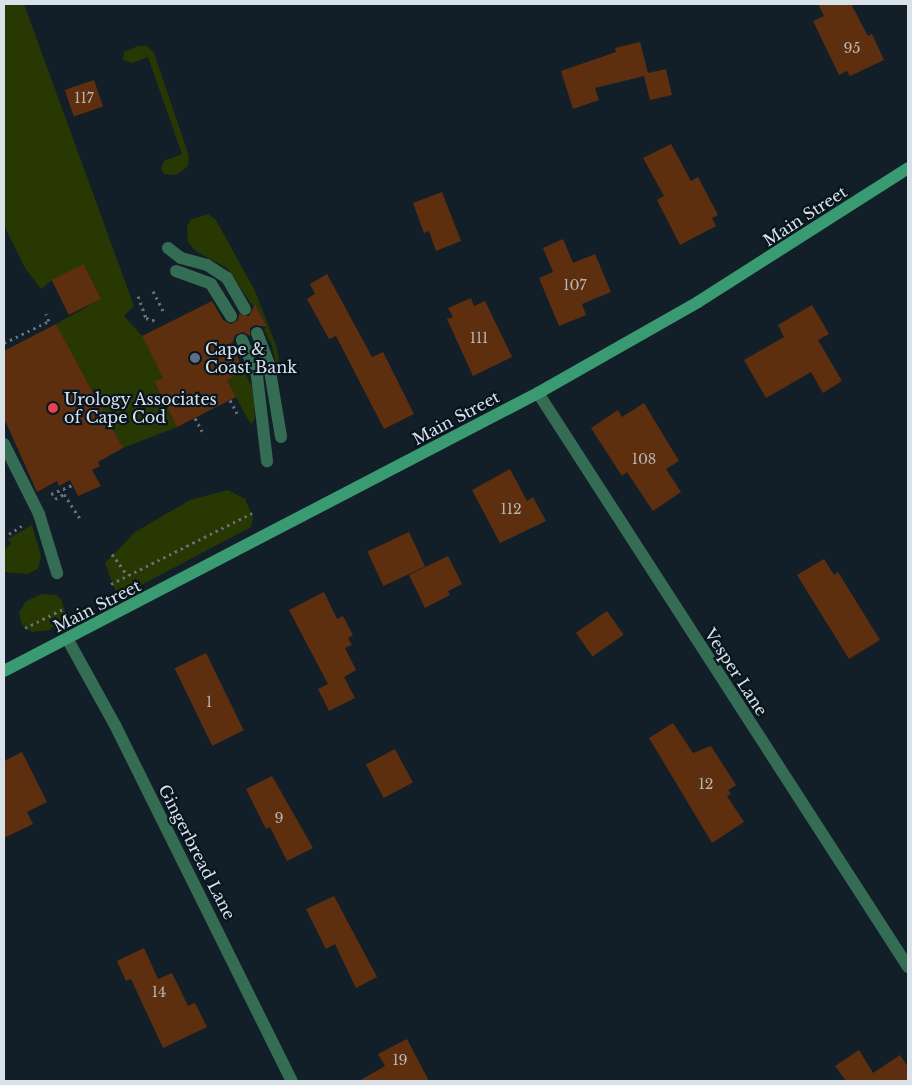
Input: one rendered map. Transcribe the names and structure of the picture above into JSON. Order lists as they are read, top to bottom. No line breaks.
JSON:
{"streets":{"main road":["Main Street"],"street":["Vesper Lane","Gingerbread Lane"]},"crossings":[["Main Street","Vesper Lane"],["Main Street","Gingerbread Lane"]],"places":["Cape & Coast Bank","Urology Associates of Cape Cod"],"house_numbers":["95","117","107","111","108","112","1","12","9","14","19"]}
